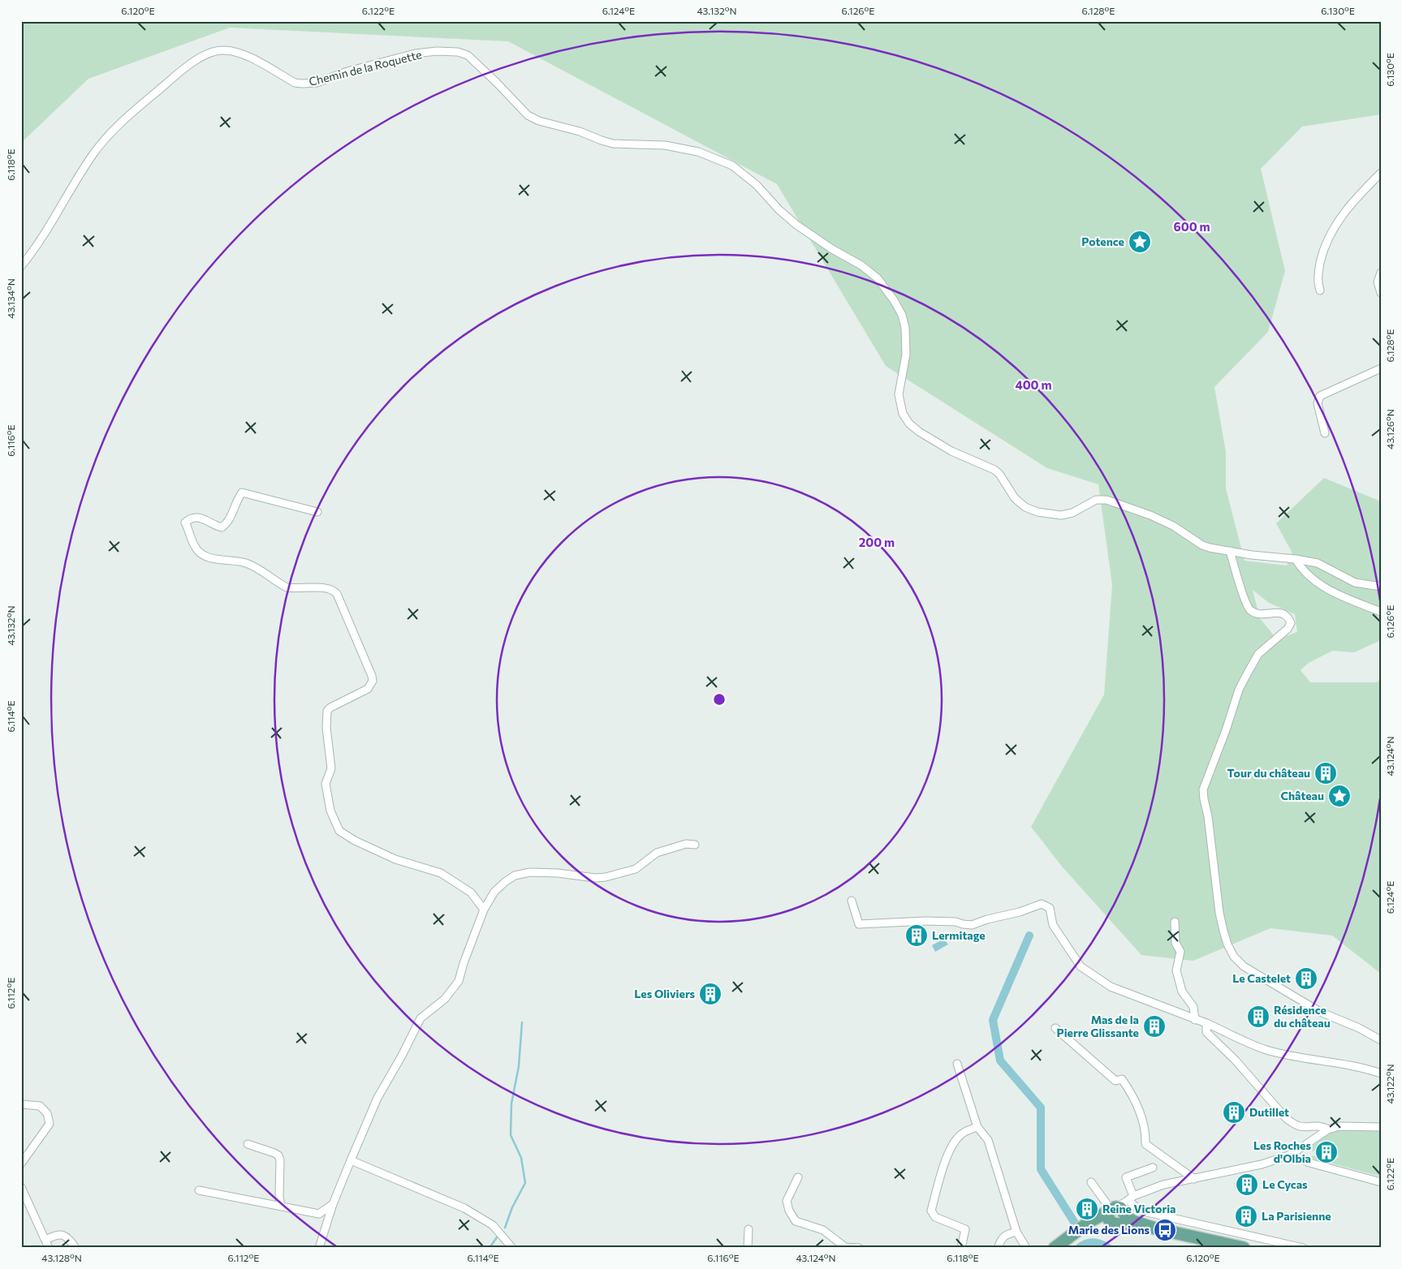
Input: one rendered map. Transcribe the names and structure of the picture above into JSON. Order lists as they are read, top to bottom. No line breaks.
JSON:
{"streets":{"street":["Chemin de la Roquette"]},"places":{"place":["Potence","Château"],"building":["Tour du château","Lermitage","Le Castelet","Les Oliviers","Résidence du château","Mas de la Pierre Glissante","Dutillet","Les Roches d'Olbia","Le Cycas","Reine Victoria","La Parisienne"],"bus stop":["Marie des Lions"]},"coordinates":["6.120°E","6.122°E","6.124°E","43.132°N","6.126°E","6.128°E","6.130°E","6.118°E","43.134°N","43.126°N","6.116°E","6.114°E","43.124°N","6.112°E","43.122°N","43.128°N"],"rings":["600 m","400 m","200 m"]}
